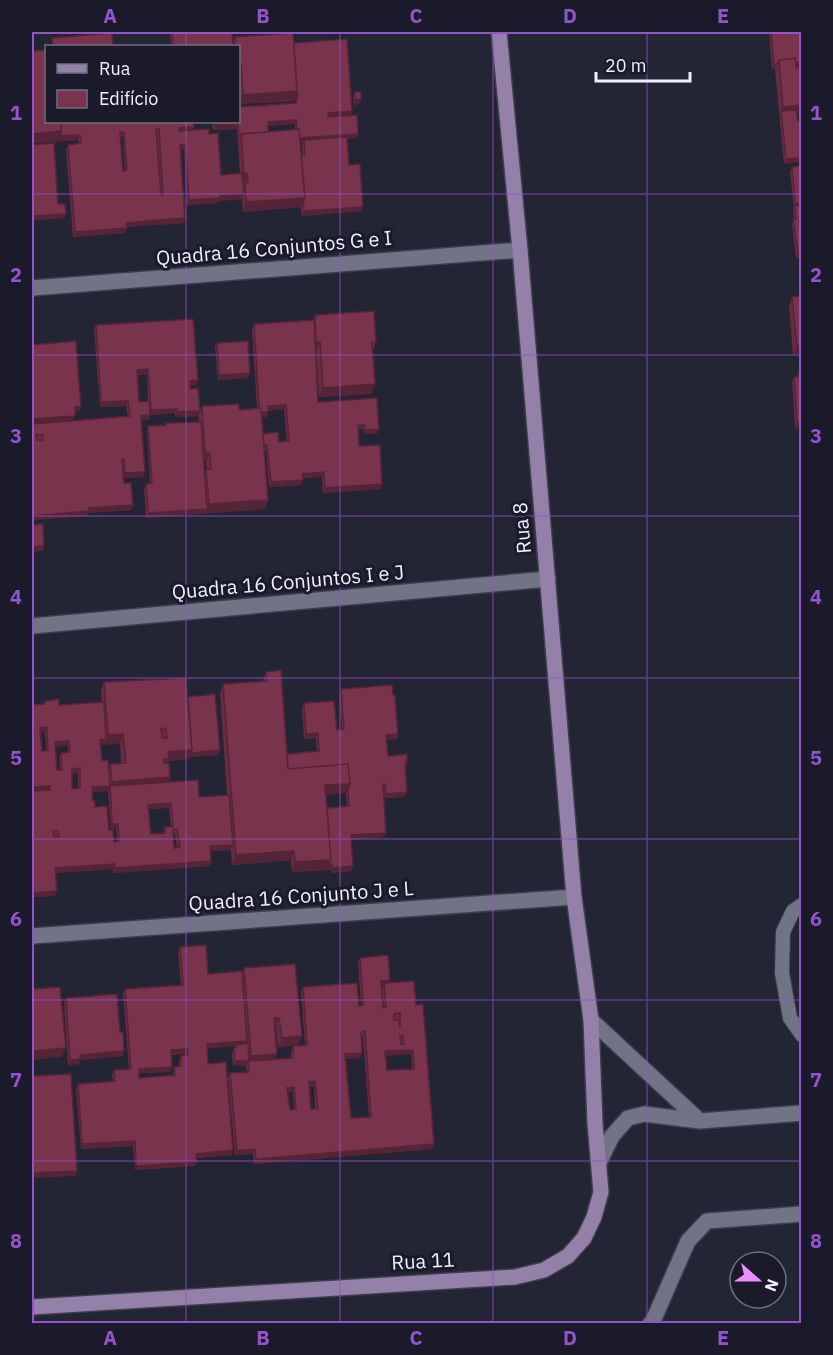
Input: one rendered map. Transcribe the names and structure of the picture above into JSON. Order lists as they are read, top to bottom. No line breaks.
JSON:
{"streets":{"main road":["Rua 8","Rua 11"],"street":["Quadra 16 Conjuntos G e I","Quadra 16 Conjuntos I e J","Quadra 16 Conjunto J e L"]},"crossings":[["Quadra 16 Conjuntos G e I","Rua 8"],["Rua 8","Quadra 16 Conjuntos I e J"],["Rua 8","Quadra 16 Conjunto J e L"],["Rua 8","Rua 11"]],"legend":["Rua","Edifício"],"scale_bar":"20 m","north":"right","grid":{"columns":["A","B","C","D","E"],"rows":["1","2","3","4","5","6","7","8"]}}
